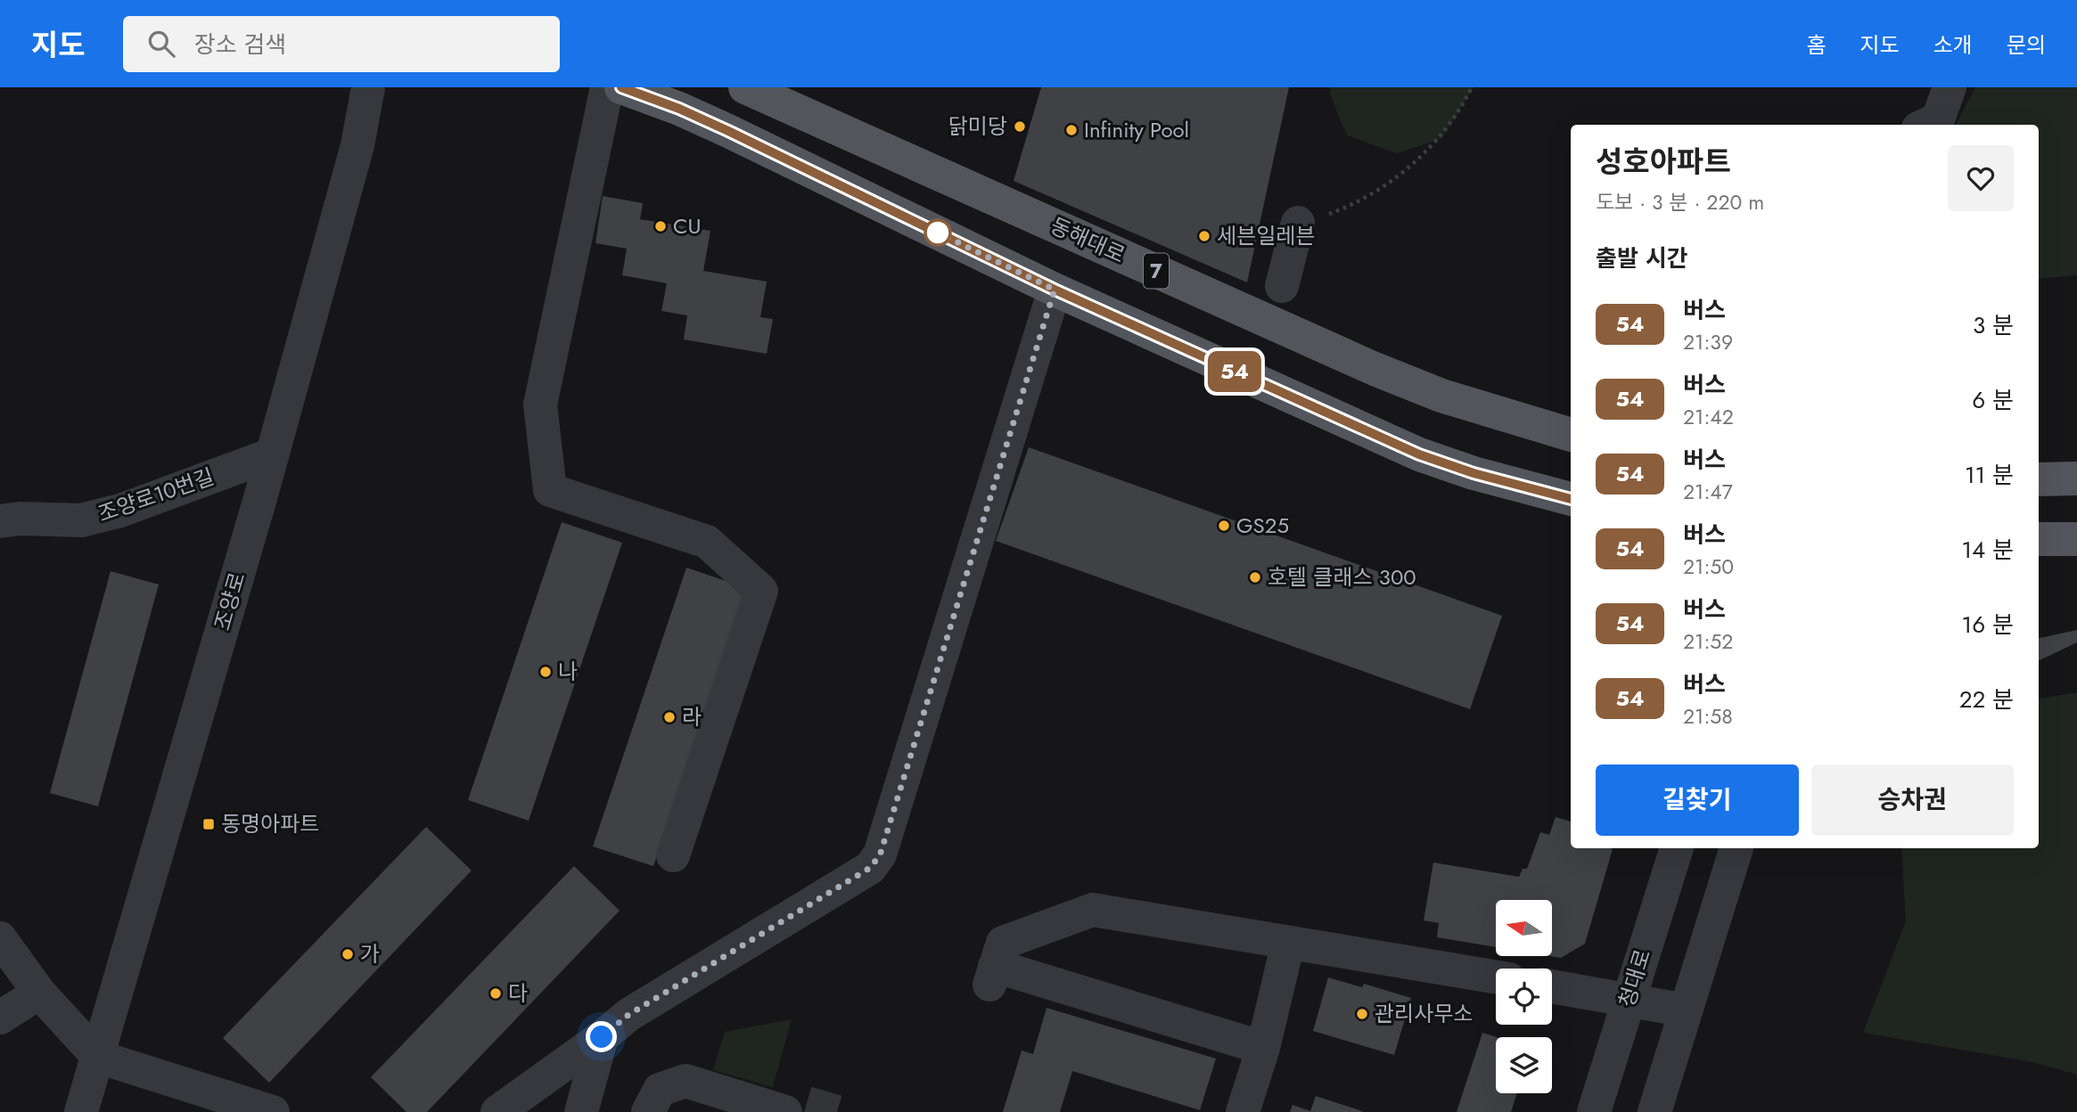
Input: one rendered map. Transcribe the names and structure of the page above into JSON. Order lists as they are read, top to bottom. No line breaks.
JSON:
{"streets":{"main road":["동해대로","7"],"street":["조양로10번길","조양로","청대로"]},"crossings":[["조양로10번길","조양로"]],"places":{"other":["닭미당","Infinity Pool","CU","세븐일레븐","GS25","호텔 클래스 300","나","라","가","다","관리사무소"],"transit":["동명아파트"]},"lines":["bus line 54"],"north":"left","page":{"header":"지도","search":"장소 검색","nav":["홈","지도","소개","문의"],"on_map":"54","heading":[["성호아파트","도보 · 3 분 · 220 m"],"출발 시간"],"list":[{"mark":"54","name":"버스","note":"21:39","value":"3 분"},{"mark":"54","name":"버스","note":"21:42","value":"6 분"},{"mark":"54","name":"버스","note":"21:47","value":"11 분"},{"mark":"54","name":"버스","note":"21:50","value":"14 분"},{"mark":"54","name":"버스","note":"21:52","value":"16 분"},{"mark":"54","name":"버스","note":"21:58","value":"22 분"}],"buttons":["길찾기","승차권"]}}
